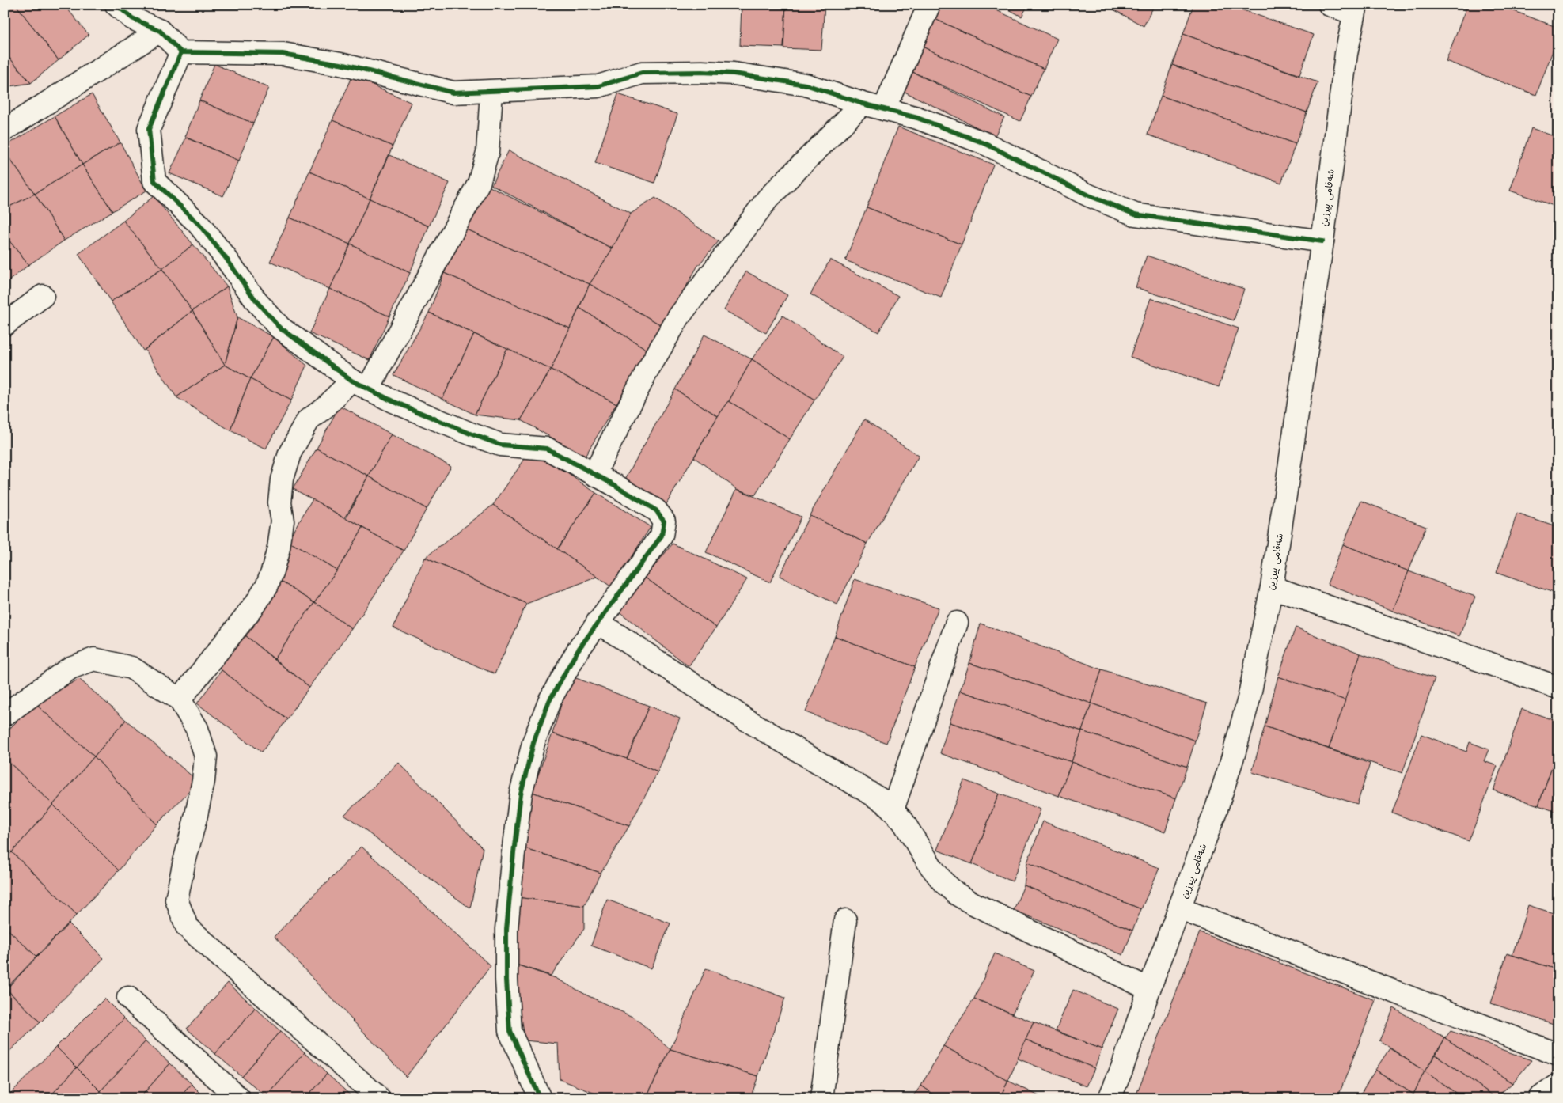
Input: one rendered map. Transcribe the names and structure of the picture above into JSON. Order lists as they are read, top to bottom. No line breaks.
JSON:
{"streets":{"street":["شەقامی پیرزین"]}}
